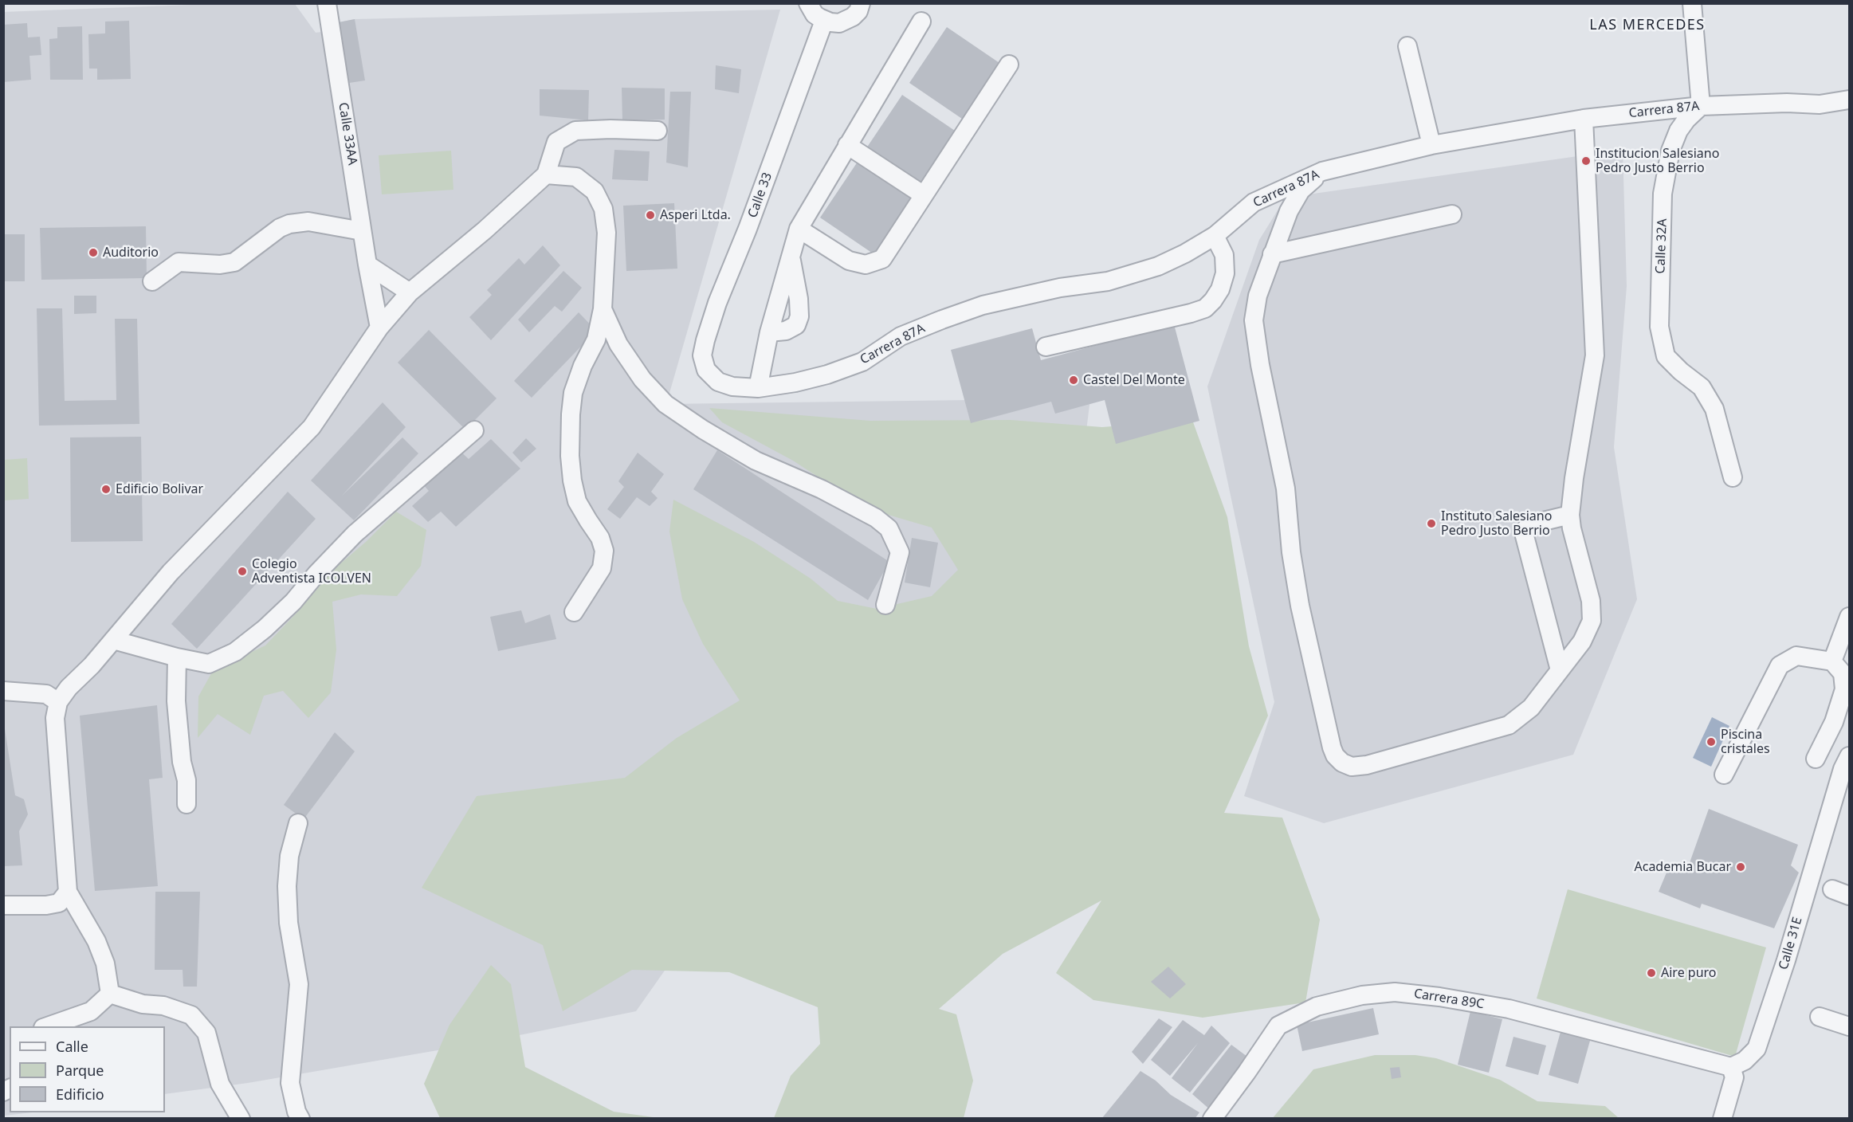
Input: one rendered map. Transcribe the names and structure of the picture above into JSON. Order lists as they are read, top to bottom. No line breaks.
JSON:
{"streets":{"street":["Carrera 87A","Calle 33AA","Calle 33","Calle 32A","Calle 31E","Carrera 89C"]},"crossings":[["Carrera 87A","Calle 33"],["Carrera 87A","Calle 32A"],["Calle 31E","Carrera 89C"]],"districts":["LAS MERCEDES"],"places":["Institucion Salesiano Pedro Justo Berrio","Asperi Ltda.","Auditorio","Castel Del Monte","Edificio Bolivar","Instituto Salesiano Pedro Justo Berrio","Colegio Adventista ICOLVEN","Piscina cristales","Academia Bucar","Aire puro"],"legend":["Calle","Parque","Edificio"]}
